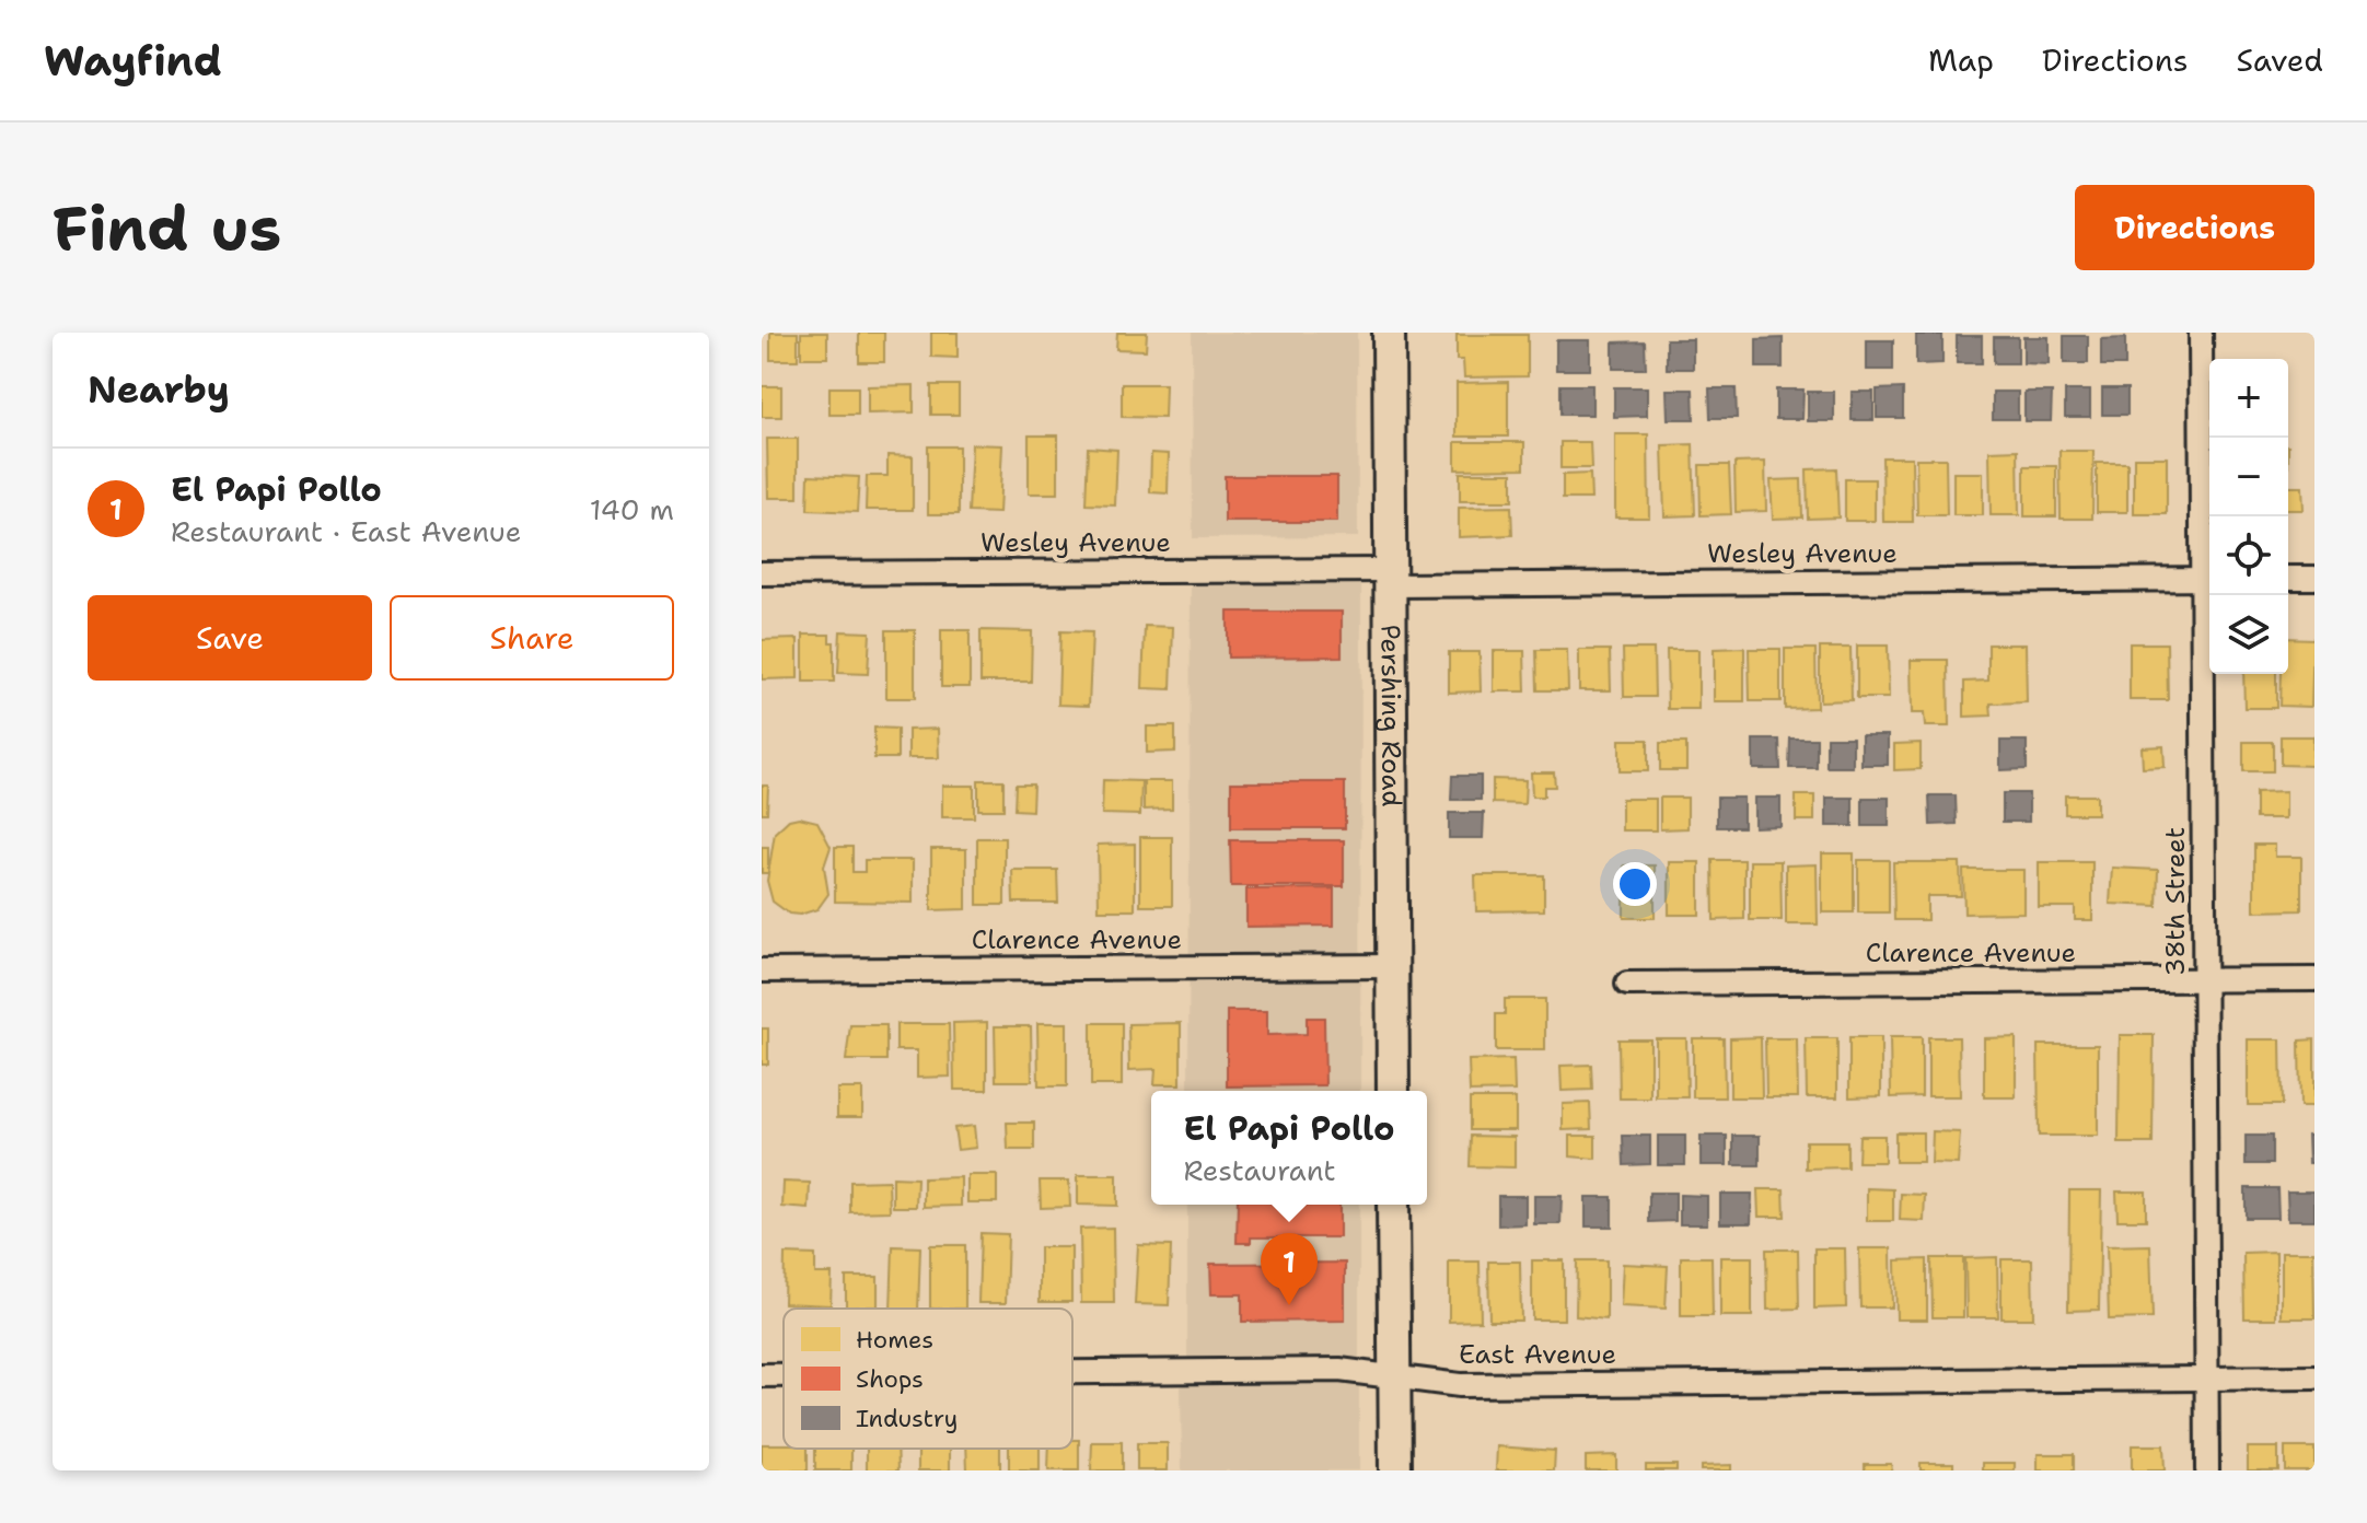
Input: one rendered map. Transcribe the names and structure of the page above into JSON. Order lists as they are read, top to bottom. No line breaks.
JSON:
{"streets":{"main road":["Pershing Road"],"street":["Wesley Avenue","38th Street","Clarence Avenue","East Avenue"]},"crossings":[["Wesley Avenue","Pershing Road"],["Wesley Avenue","38th Street"],["Pershing Road","Clarence Avenue"],["38th Street","Clarence Avenue"],["38th Street","East Avenue"]],"legend":["Homes","Shops","Industry"],"page":{"header":"Wayfind","nav":["Map","Directions","Saved"],"buttons":["Directions",["Save","Share"]],"title":"Find us","heading":"Nearby","map_buttons":["+","−"],"list":[{"mark":"1","name":"El Papi Pollo","note":"Restaurant · East Avenue","value":"140 m"}],"popup":["El Papi Pollo","Restaurant"],"pins":"1"}}
